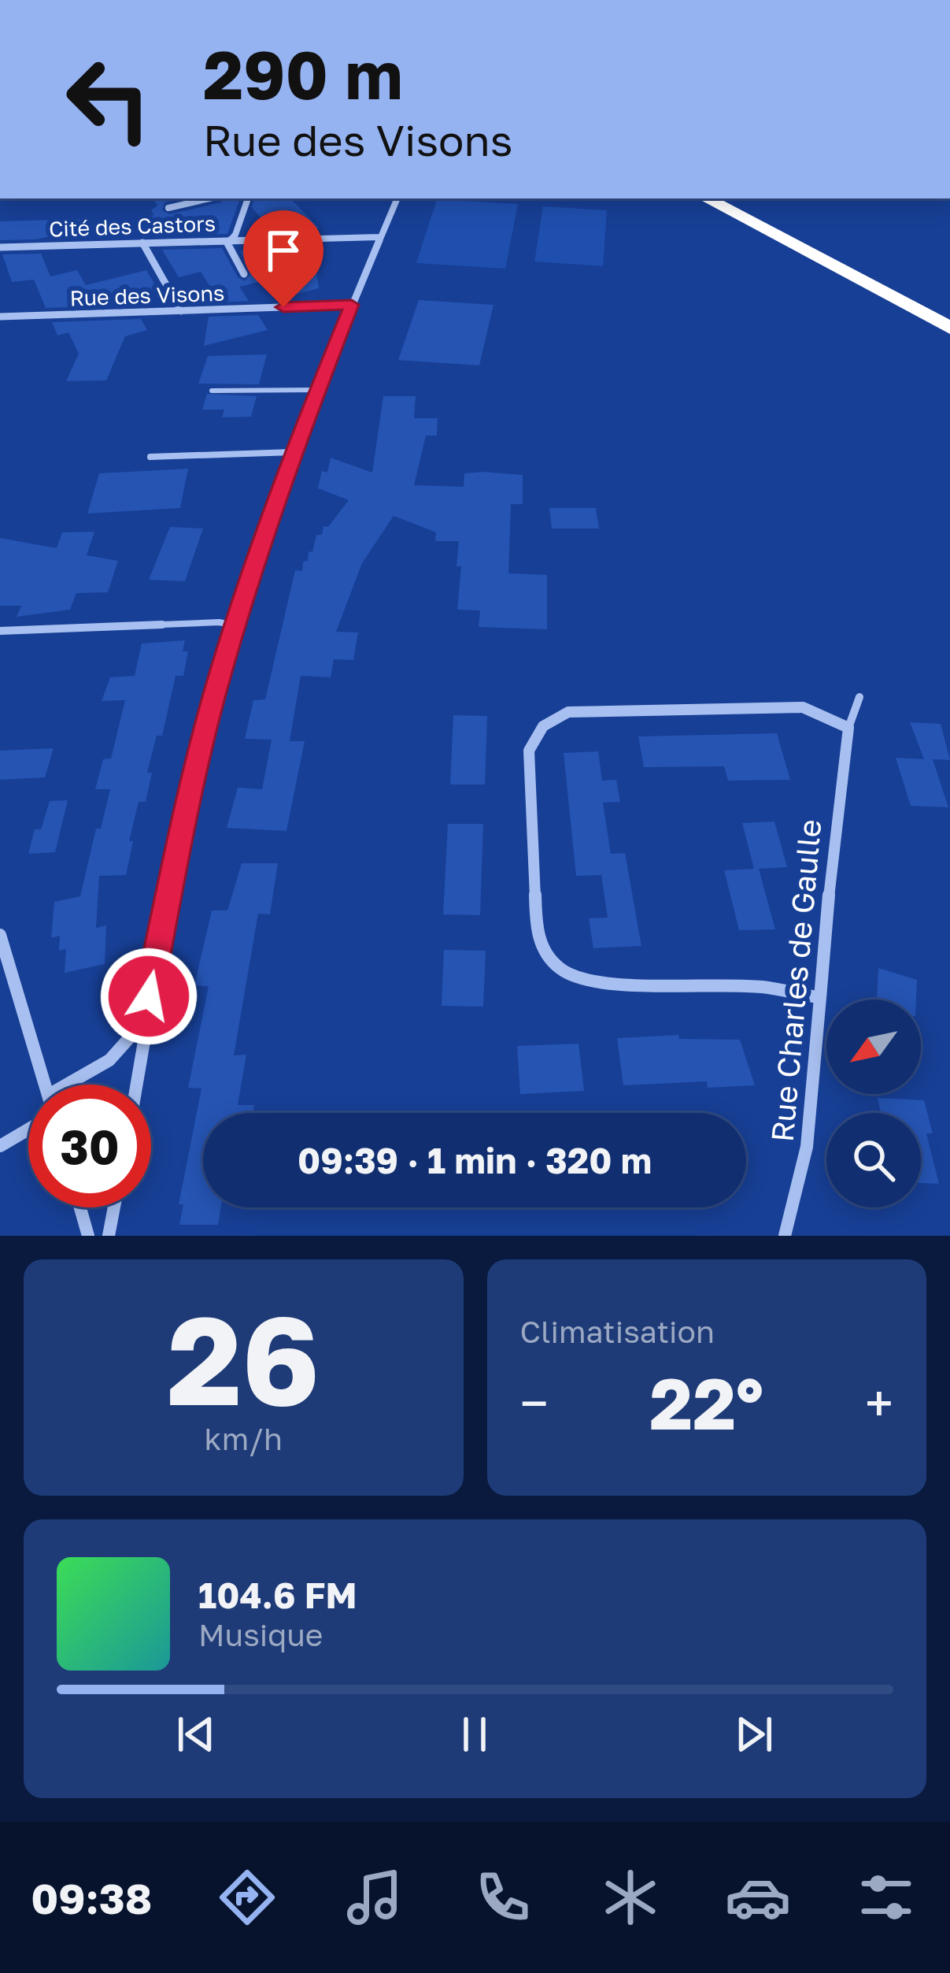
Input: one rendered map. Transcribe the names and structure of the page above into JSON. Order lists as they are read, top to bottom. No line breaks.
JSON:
{"streets":{"street":["Cité des Castors","Rue des Visons","Rue Charles de Gaulle"]},"north":"bottom left","page":{"turn":["290 m","Rue des Visons"],"limit":"30","trip":"09:39 · 1 min · 320 m","tile":[["26","km/h"],"Climatisation"],"heat":["−","22°","+"],"song":["104.6 FM","Musique"],"tabs":"09:38"}}
